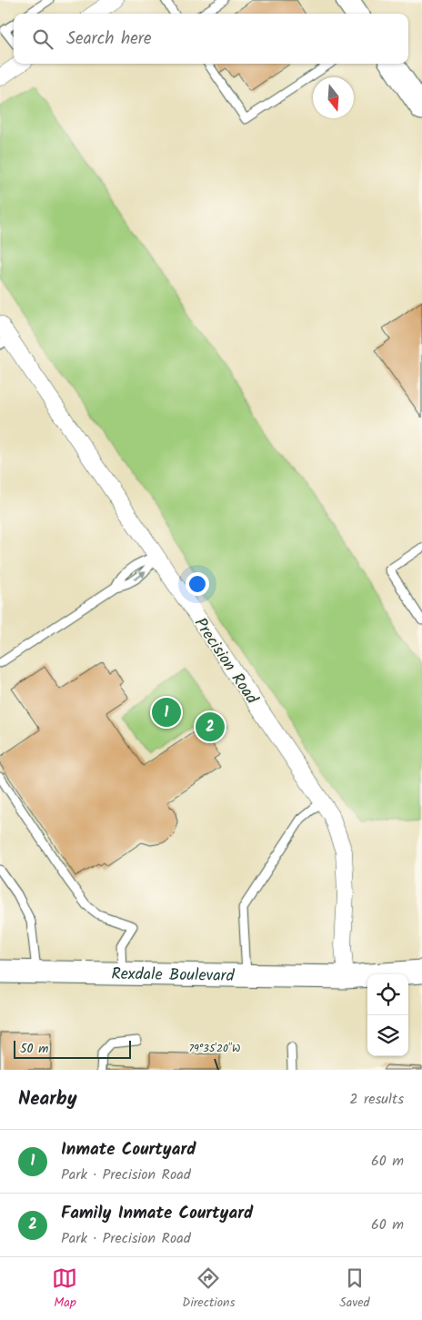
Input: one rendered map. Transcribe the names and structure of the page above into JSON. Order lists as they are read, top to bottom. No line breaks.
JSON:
{"streets":{"main road":["Rexdale Boulevard"],"street":["Precision Road"]},"crossings":[["Precision Road","Rexdale Boulevard"]],"scale_bar":"50 m","north":"bottom","page":{"search":"Search here","pins":["1","2"],"scale":"50 m","heading":["Nearby","2 results"],"list":[{"mark":"1","name":"Inmate Courtyard","note":"Park · Precision Road","value":"60 m"},{"mark":"2","name":"Family Inmate Courtyard","note":"Park · Precision Road","value":"60 m"}],"nav":["Map","Directions","Saved"]},"coordinates":["79°35'20\"W"]}
